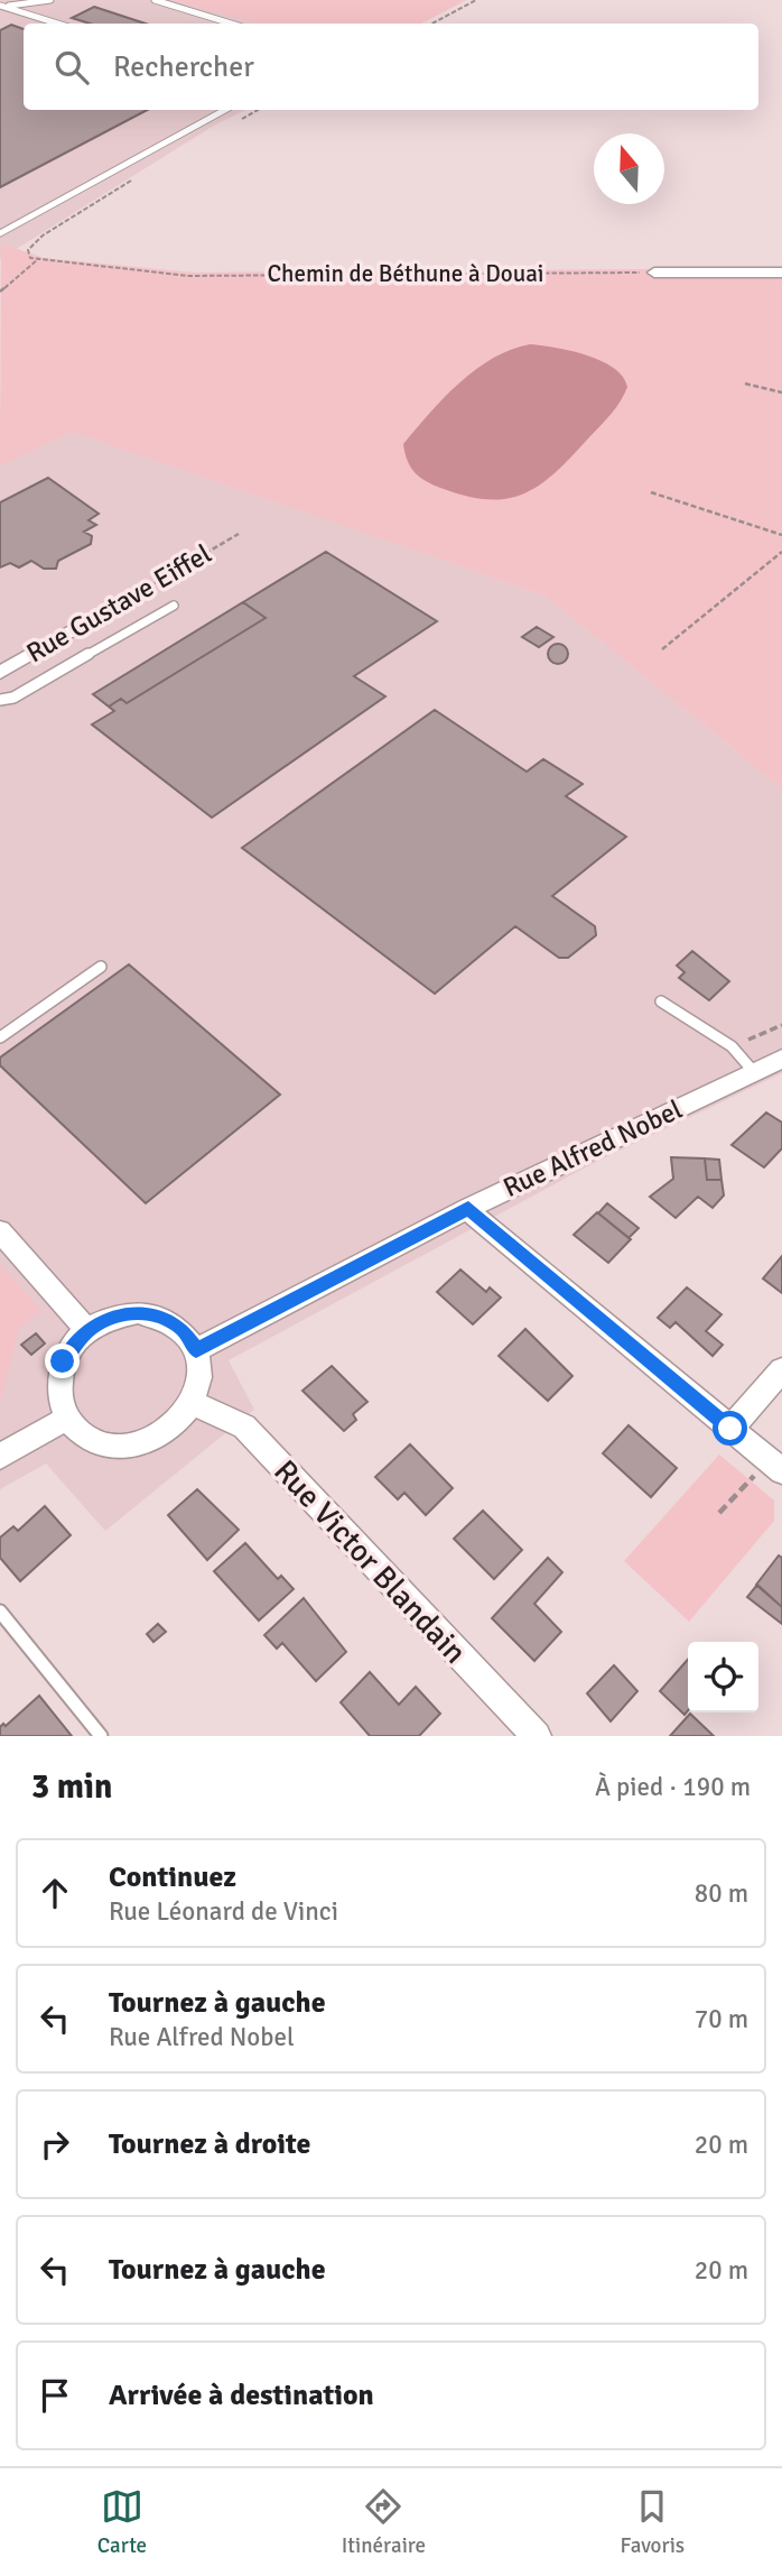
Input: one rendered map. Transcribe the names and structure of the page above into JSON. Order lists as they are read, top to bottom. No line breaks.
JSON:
{"streets":{"street":["Rue Gustave Eiffel","Rue Alfred Nobel","Rue Victor Blandain"],"path":["Chemin de Béthune à Douai"]},"crossings":[["Rue Alfred Nobel","Rue Victor Blandain"]],"north":"top","page":{"search":"Rechercher","heading":["3 min","À pied · 190 m"],"list":[["Continuez","Rue Léonard de Vinci","80 m"],["Tournez à gauche","Rue Alfred Nobel","70 m"],["Tournez à droite","20 m"],["Tournez à gauche","20 m"],"Arrivée à destination"],"nav":["Carte","Itinéraire","Favoris"]}}
